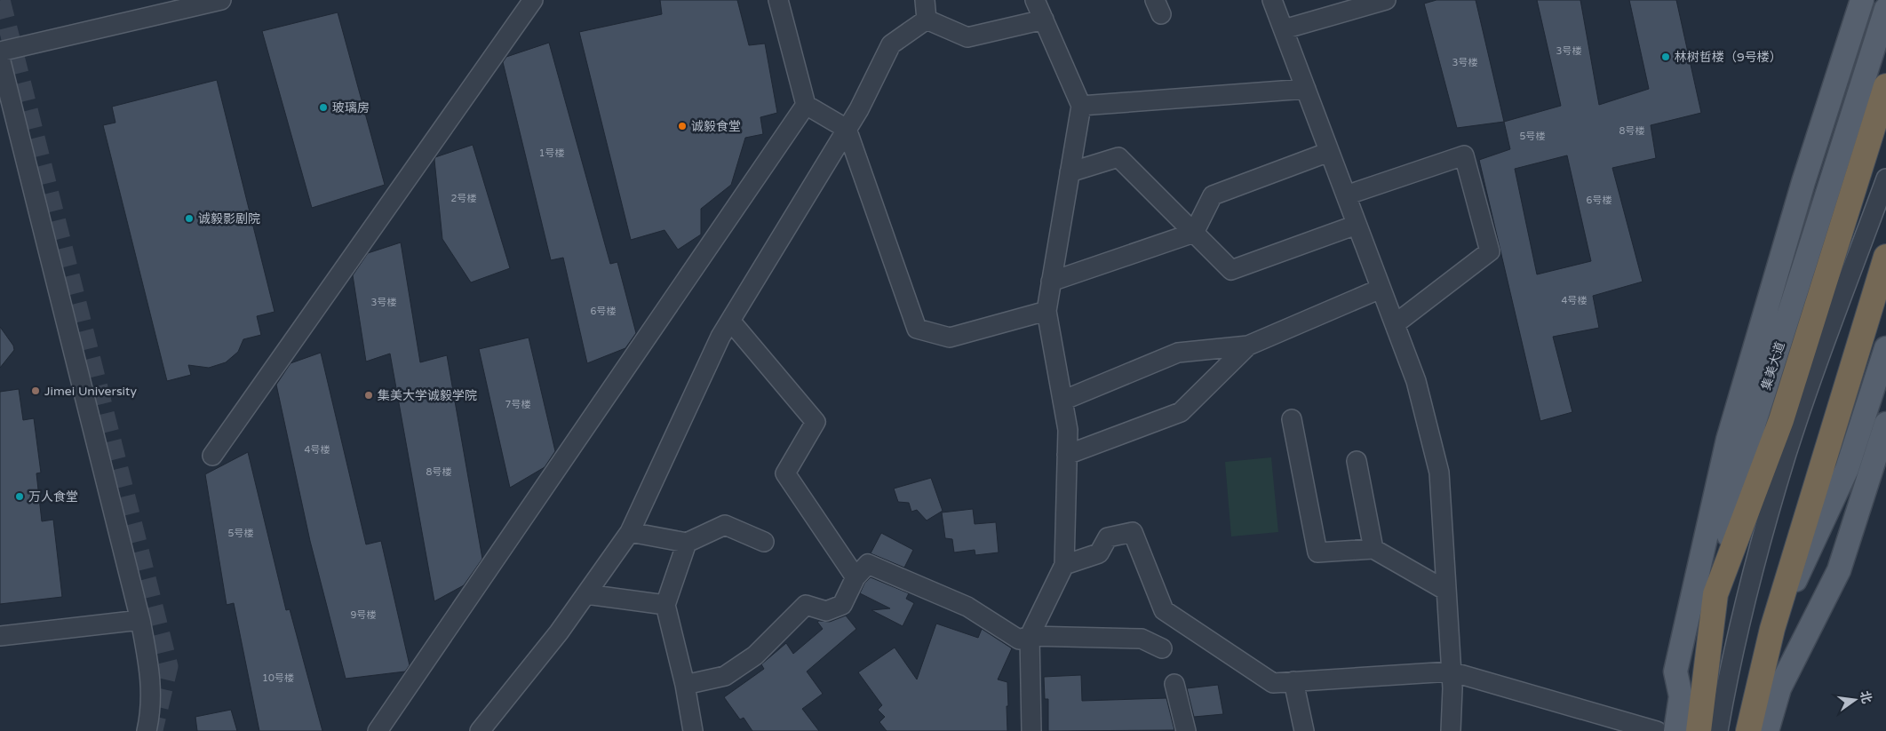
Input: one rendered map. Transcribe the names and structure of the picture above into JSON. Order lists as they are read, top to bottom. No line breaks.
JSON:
{"streets":{"highway":["集美大道"]},"places":["林树哲楼（9号楼）","玻璃房","诚毅食堂","诚毅影剧院","Jimei University","集美大学诚毅学院","万人食堂"],"house_numbers":["3号楼","3号楼","8号楼","5号楼","1号楼","2号楼","6号楼","4号楼","3号楼","6号楼","7号楼","4号楼","8号楼","5号楼","9号楼","10号楼"],"north":"right"}
